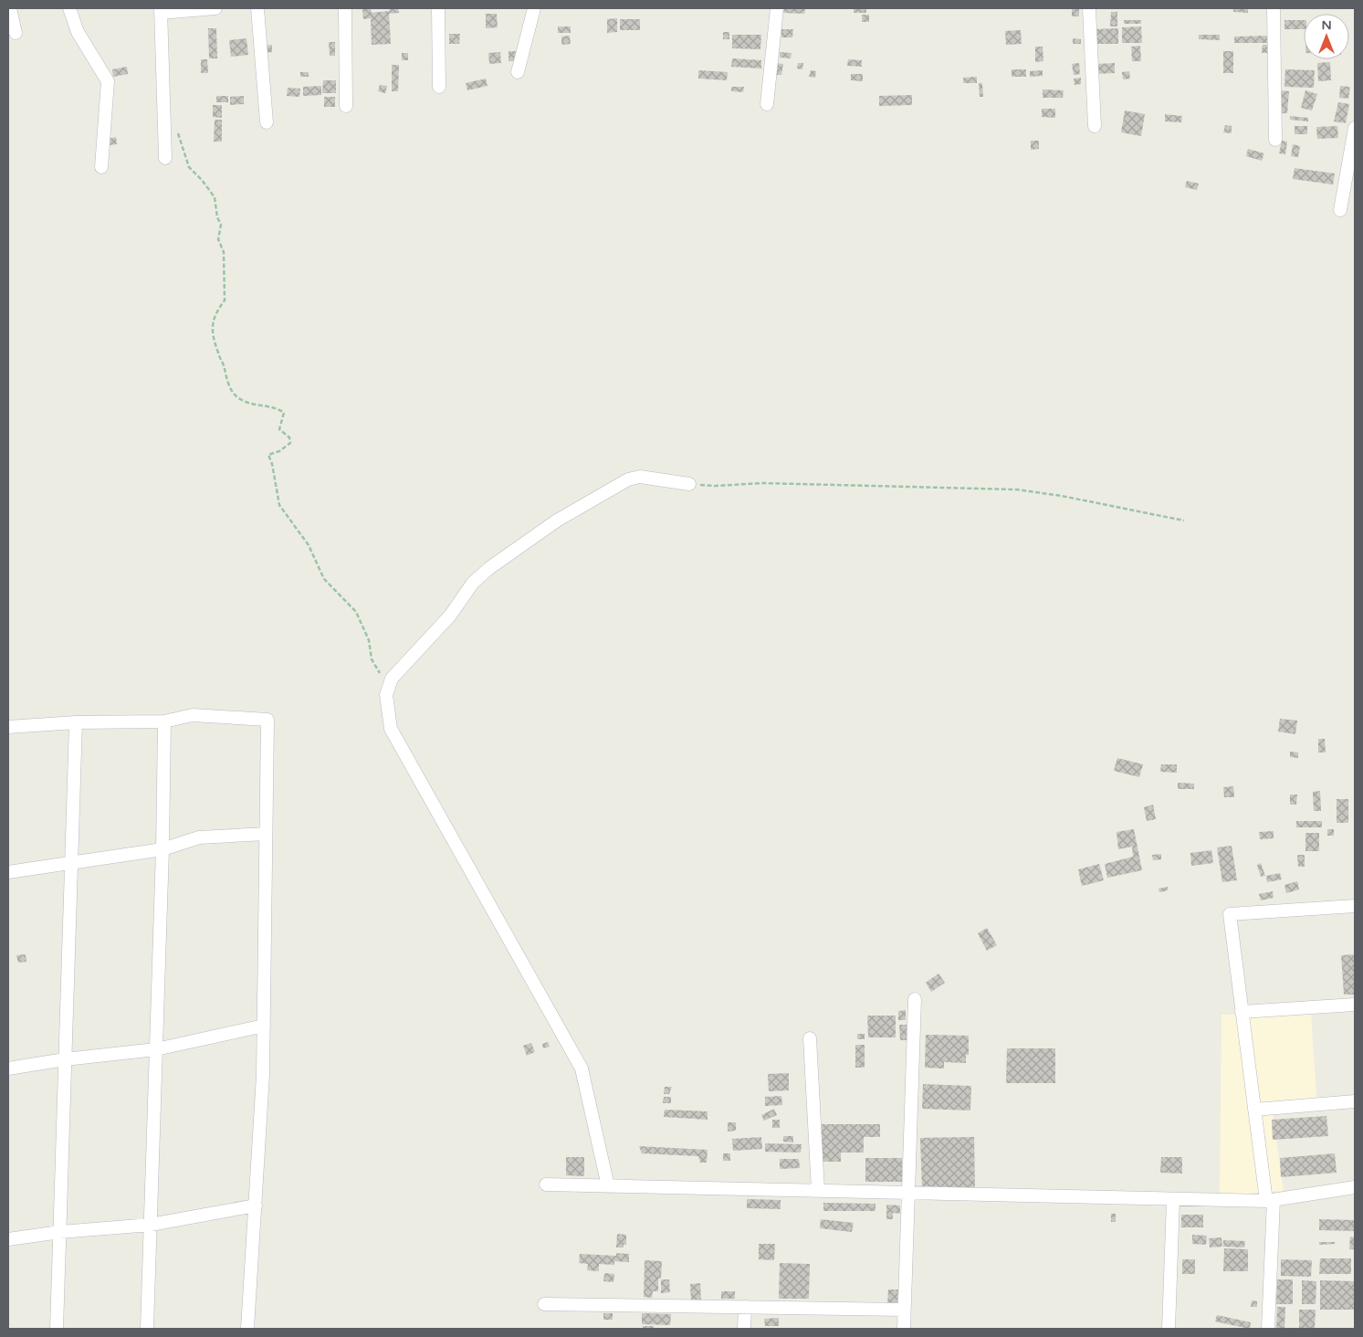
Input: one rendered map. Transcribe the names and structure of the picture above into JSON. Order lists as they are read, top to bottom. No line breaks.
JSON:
{"north":"top"}
